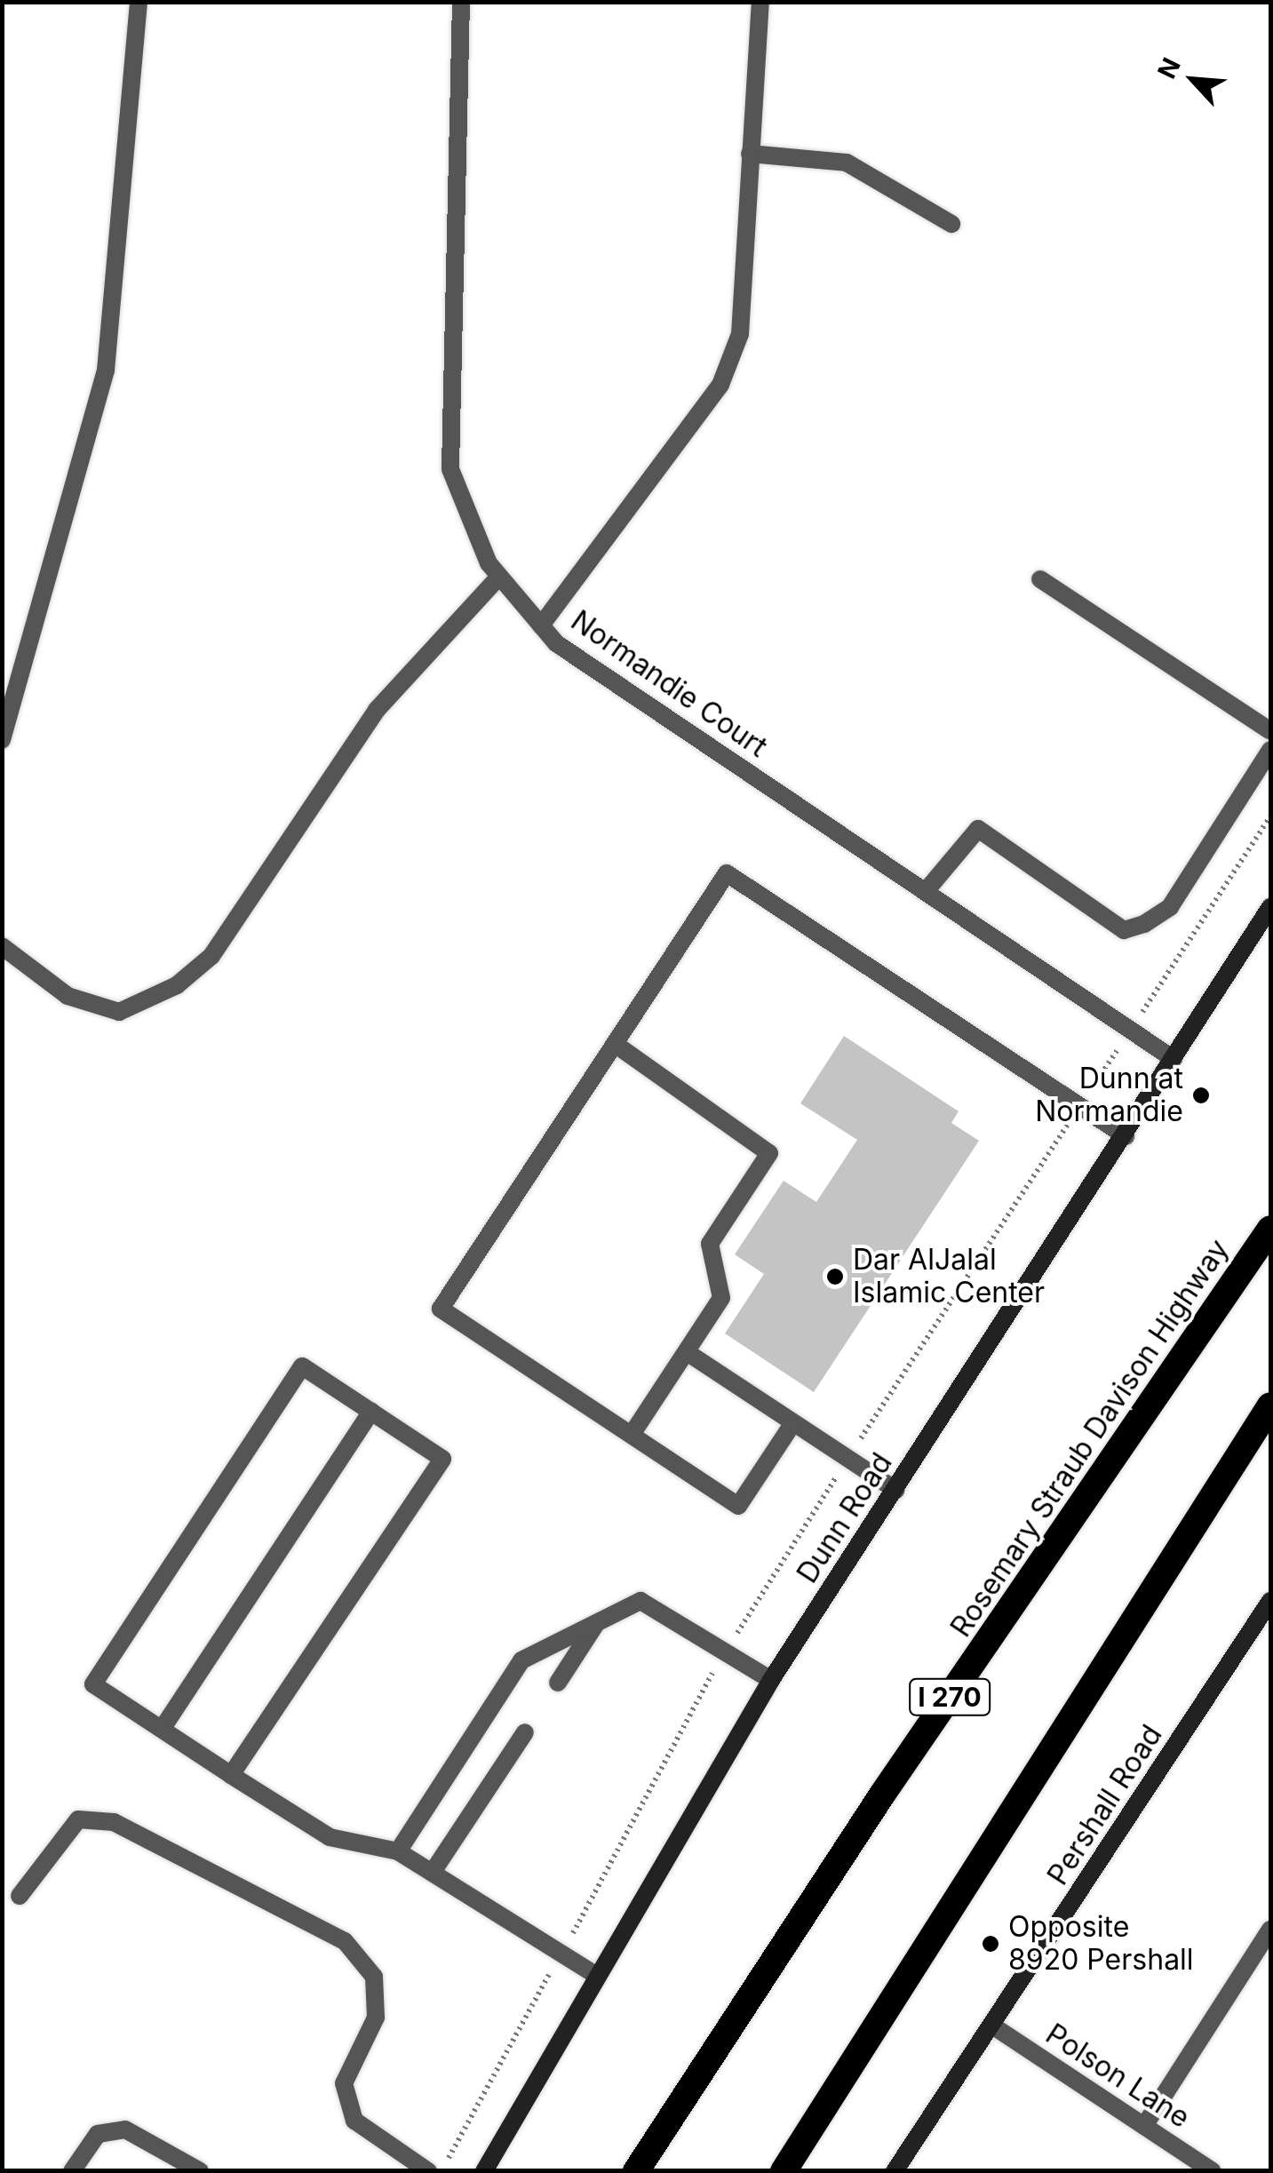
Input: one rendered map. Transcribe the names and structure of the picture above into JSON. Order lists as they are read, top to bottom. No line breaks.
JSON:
{"streets":{"highway":["Rosemary Straub Davison Highway","I 270"],"street":["Normandie Court","Dunn Road","Pershall Road","Polson Lane"]},"crossings":[["Normandie Court","Dunn Road"],["Pershall Road","Polson Lane"]],"places":["Dunn at Normandie","Dar AlJalal Islamic Center","Opposite 8920 Pershall"],"north":"top left"}
